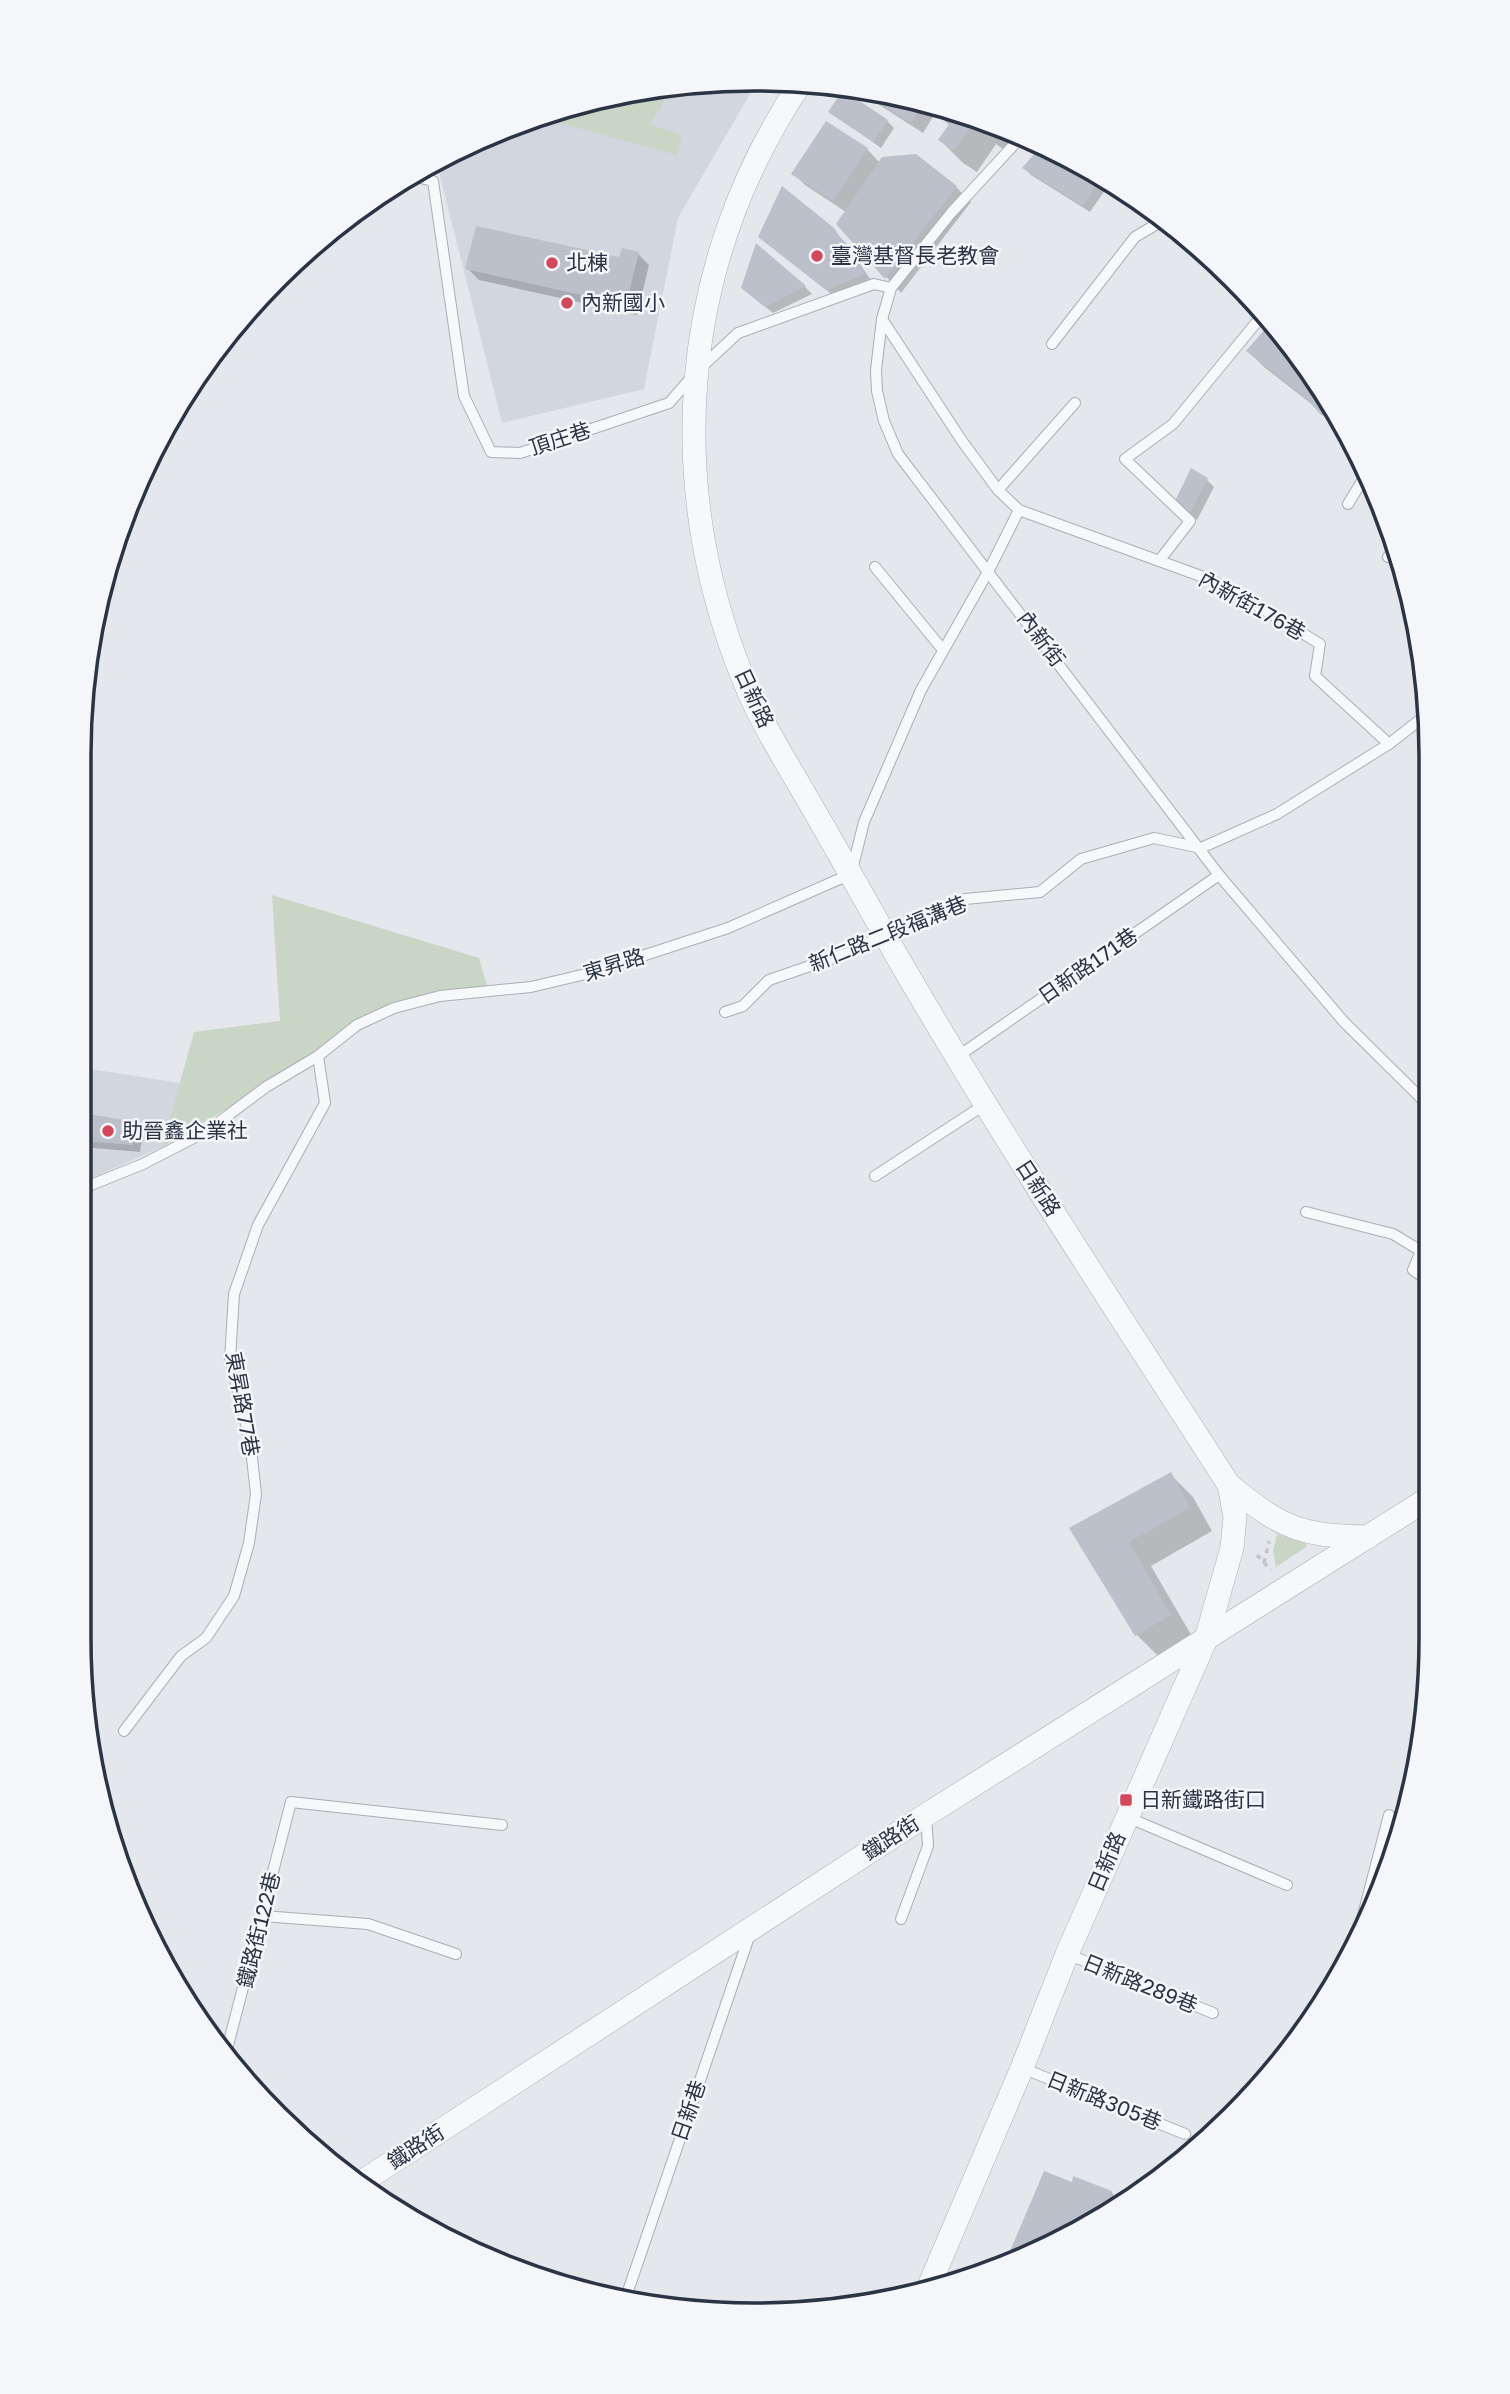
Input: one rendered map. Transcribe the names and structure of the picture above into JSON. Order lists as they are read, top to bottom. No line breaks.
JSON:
{"streets":{"street":["日新路","鐵路街"],"lane":["頂庄巷","內新街176巷","內新街","新仁路二段福溝巷","東昇路","日新路171巷","東昇路77巷","鐵路街122巷","日新路289巷","日新路305巷","日新巷"]},"crossings":[["頂庄巷","內新街"],["頂庄巷","日新路"],["內新街176巷","內新街"],["內新街","新仁路二段福溝巷"],["內新街","日新路171巷"],["日新路","新仁路二段福溝巷"],["日新路","東昇路"],["日新路","日新路171巷"],["日新路","鐵路街"],["日新路","日新路289巷"],["日新路","日新路305巷"],["東昇路","東昇路77巷"],["鐵路街","日新巷"]],"places":{"other":["臺灣基督長老教會","北棟","內新國小","助晉鑫企業社"],"transit":["日新鐵路街口"]}}
